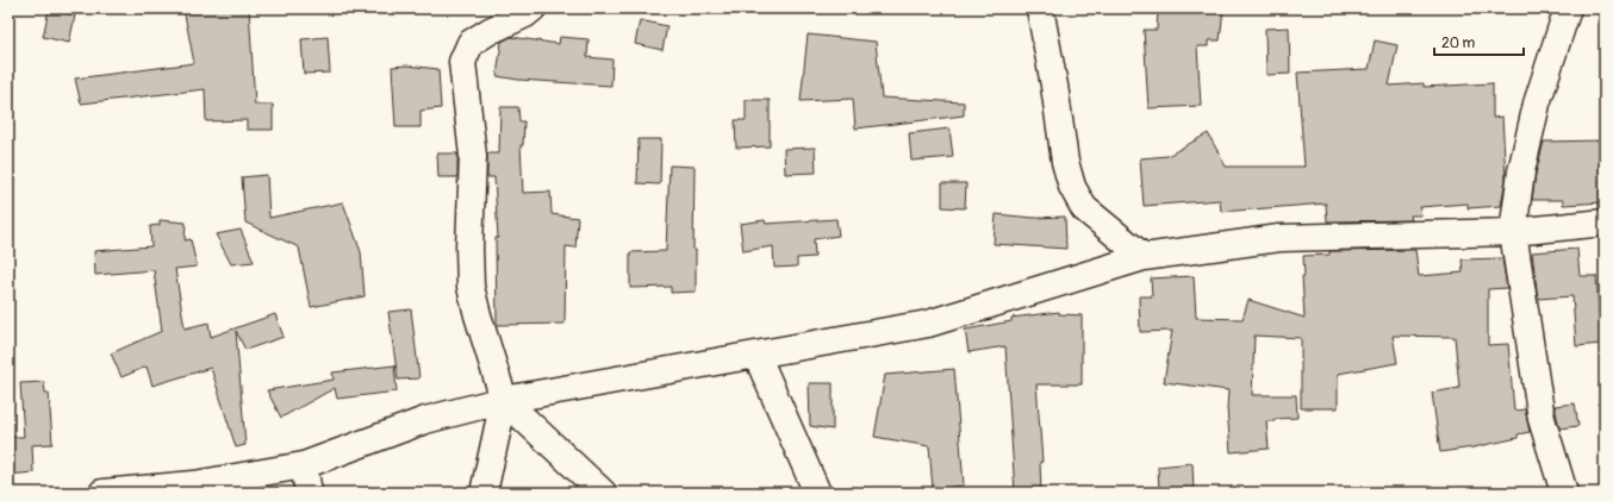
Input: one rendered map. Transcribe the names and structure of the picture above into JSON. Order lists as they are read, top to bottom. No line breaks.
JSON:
{"scale_bar":"20 m"}
